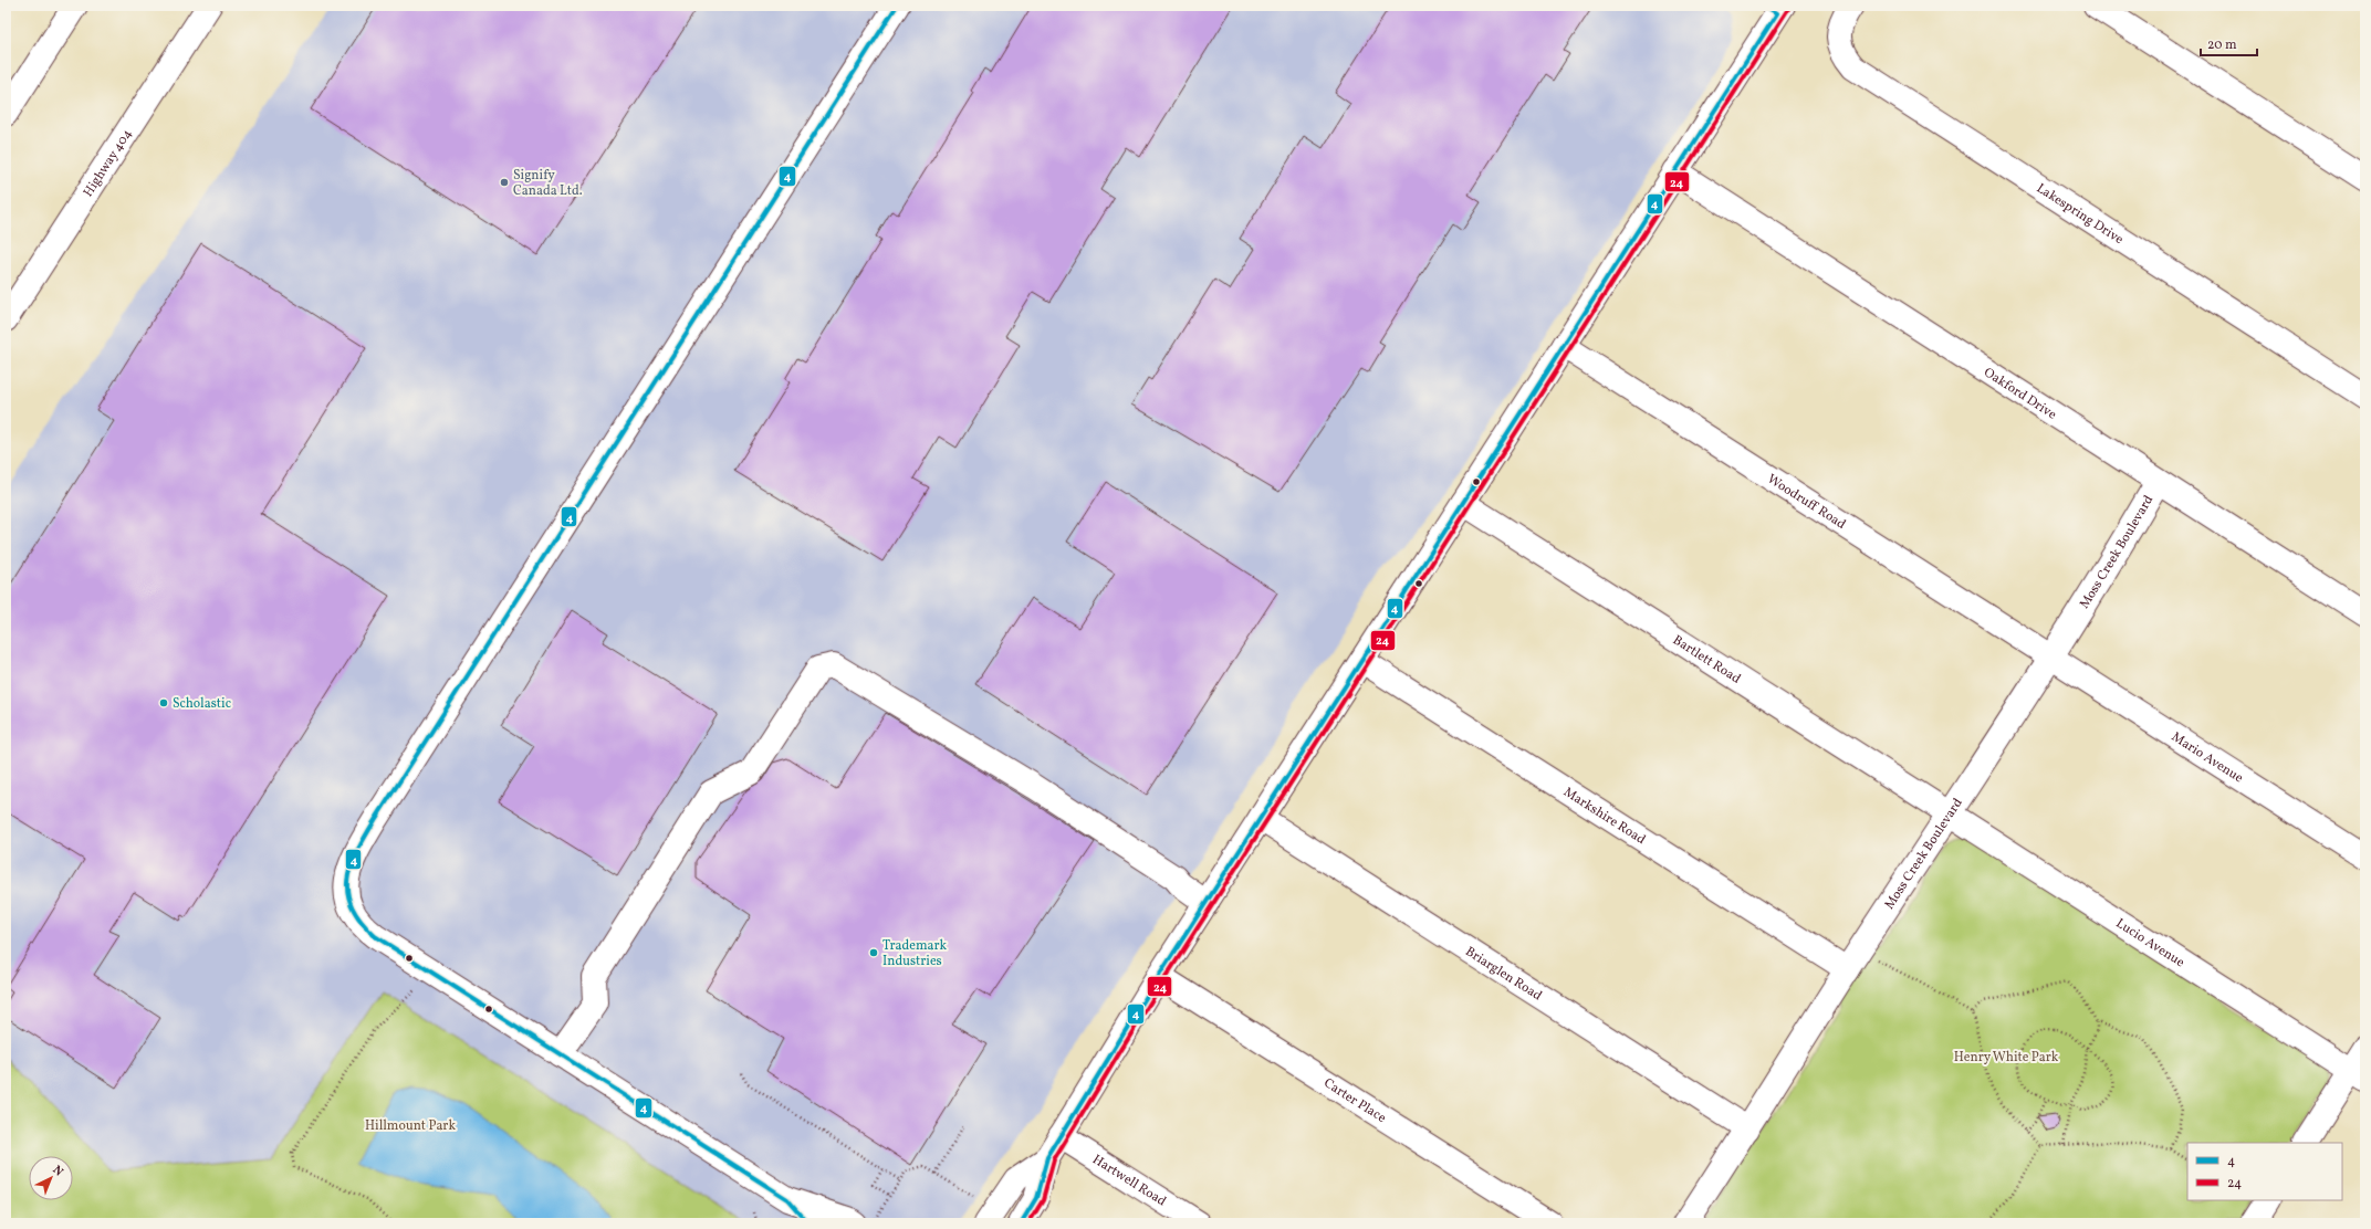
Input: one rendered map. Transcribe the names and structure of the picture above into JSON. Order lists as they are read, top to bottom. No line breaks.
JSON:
{"streets":{"main road":["Highway 404","Lakespring Drive","Oakford Drive","Woodruff Road","Moss Creek Boulevard","Bartlett Road","Mario Avenue","Markshire Road","Lucio Avenue","Briarglen Road","Carter Place","Hartwell Road"]},"crossings":[["Oakford Drive","Moss Creek Boulevard"],["Woodruff Road","Moss Creek Boulevard"],["Woodruff Road","Mario Avenue"],["Moss Creek Boulevard","Bartlett Road"],["Moss Creek Boulevard","Mario Avenue"],["Moss Creek Boulevard","Markshire Road"],["Moss Creek Boulevard","Lucio Avenue"],["Moss Creek Boulevard","Briarglen Road"],["Bartlett Road","Lucio Avenue"]],"parks":["Henry White Park","Hillmount Park"],"places":["Signify Canada Ltd.","Scholastic","Trademark Industries"],"lines":["transit line 4","transit line 24"],"legend":["4","24"],"scale_bar":"20 m","north":"top right"}
